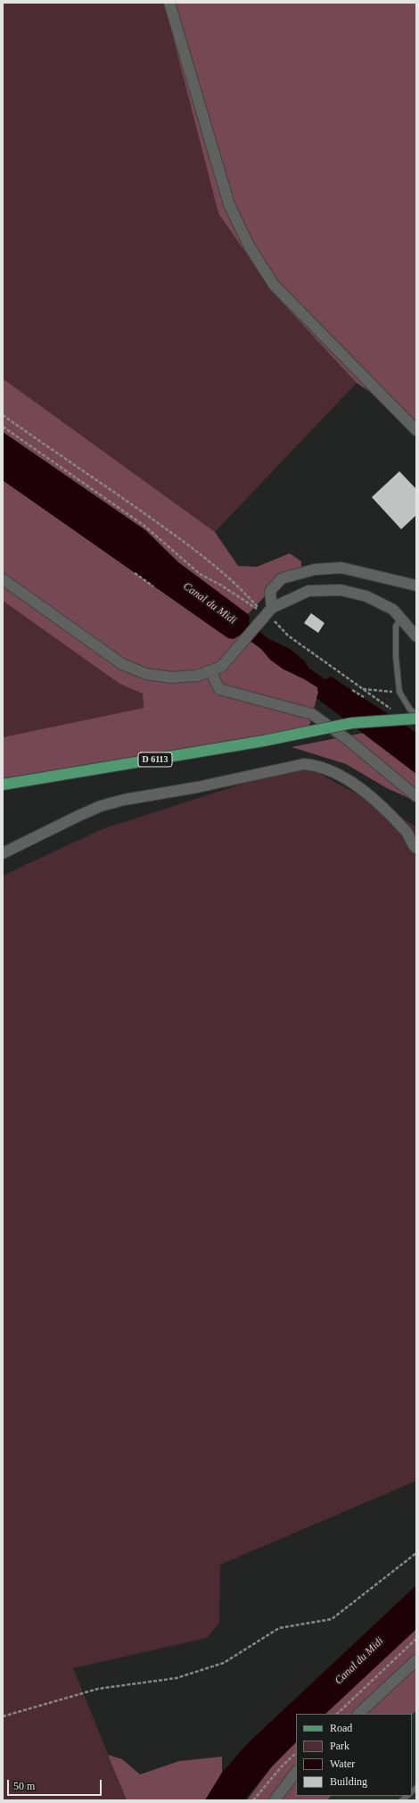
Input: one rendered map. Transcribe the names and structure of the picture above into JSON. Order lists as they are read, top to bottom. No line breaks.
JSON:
{"streets":{"main road":["D 6113"]},"water":["Canal du Midi"],"legend":["Road","Park","Water","Building"],"scale_bar":"50 m"}
